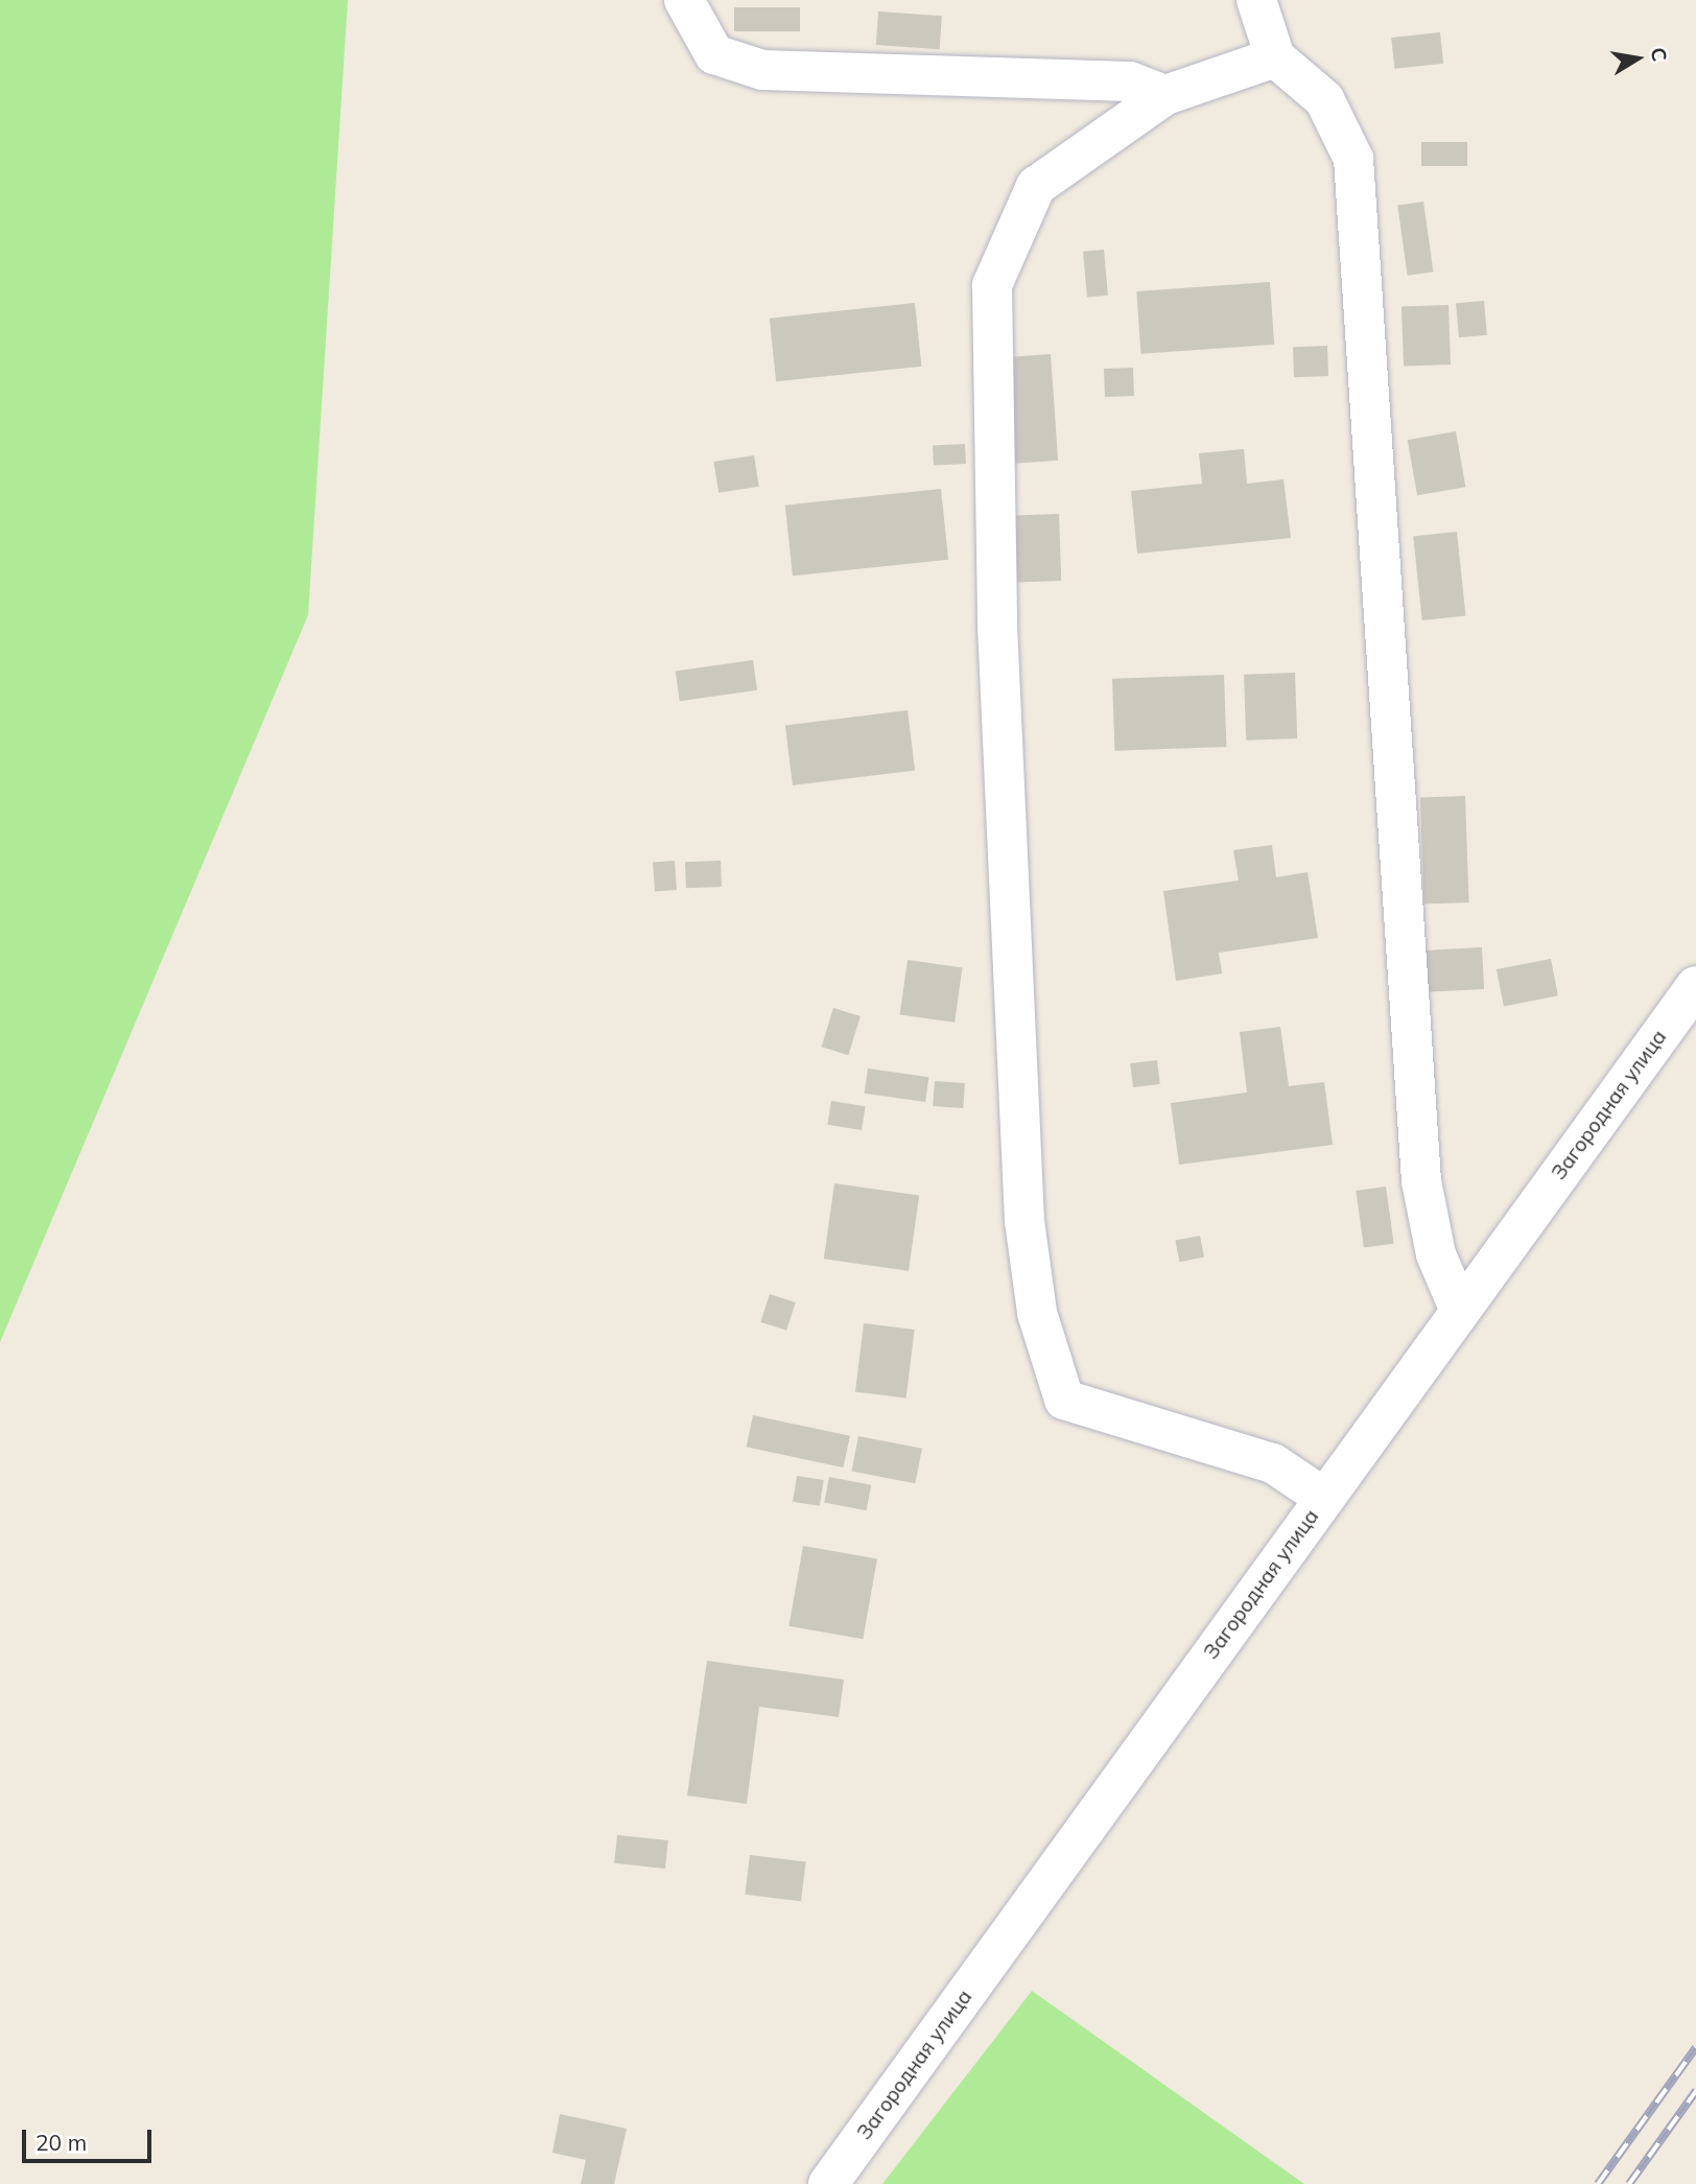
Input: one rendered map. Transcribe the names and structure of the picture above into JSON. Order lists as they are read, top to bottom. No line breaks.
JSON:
{"streets":{"street":["Загородная улица"]},"scale_bar":"20 m","north":"right"}
